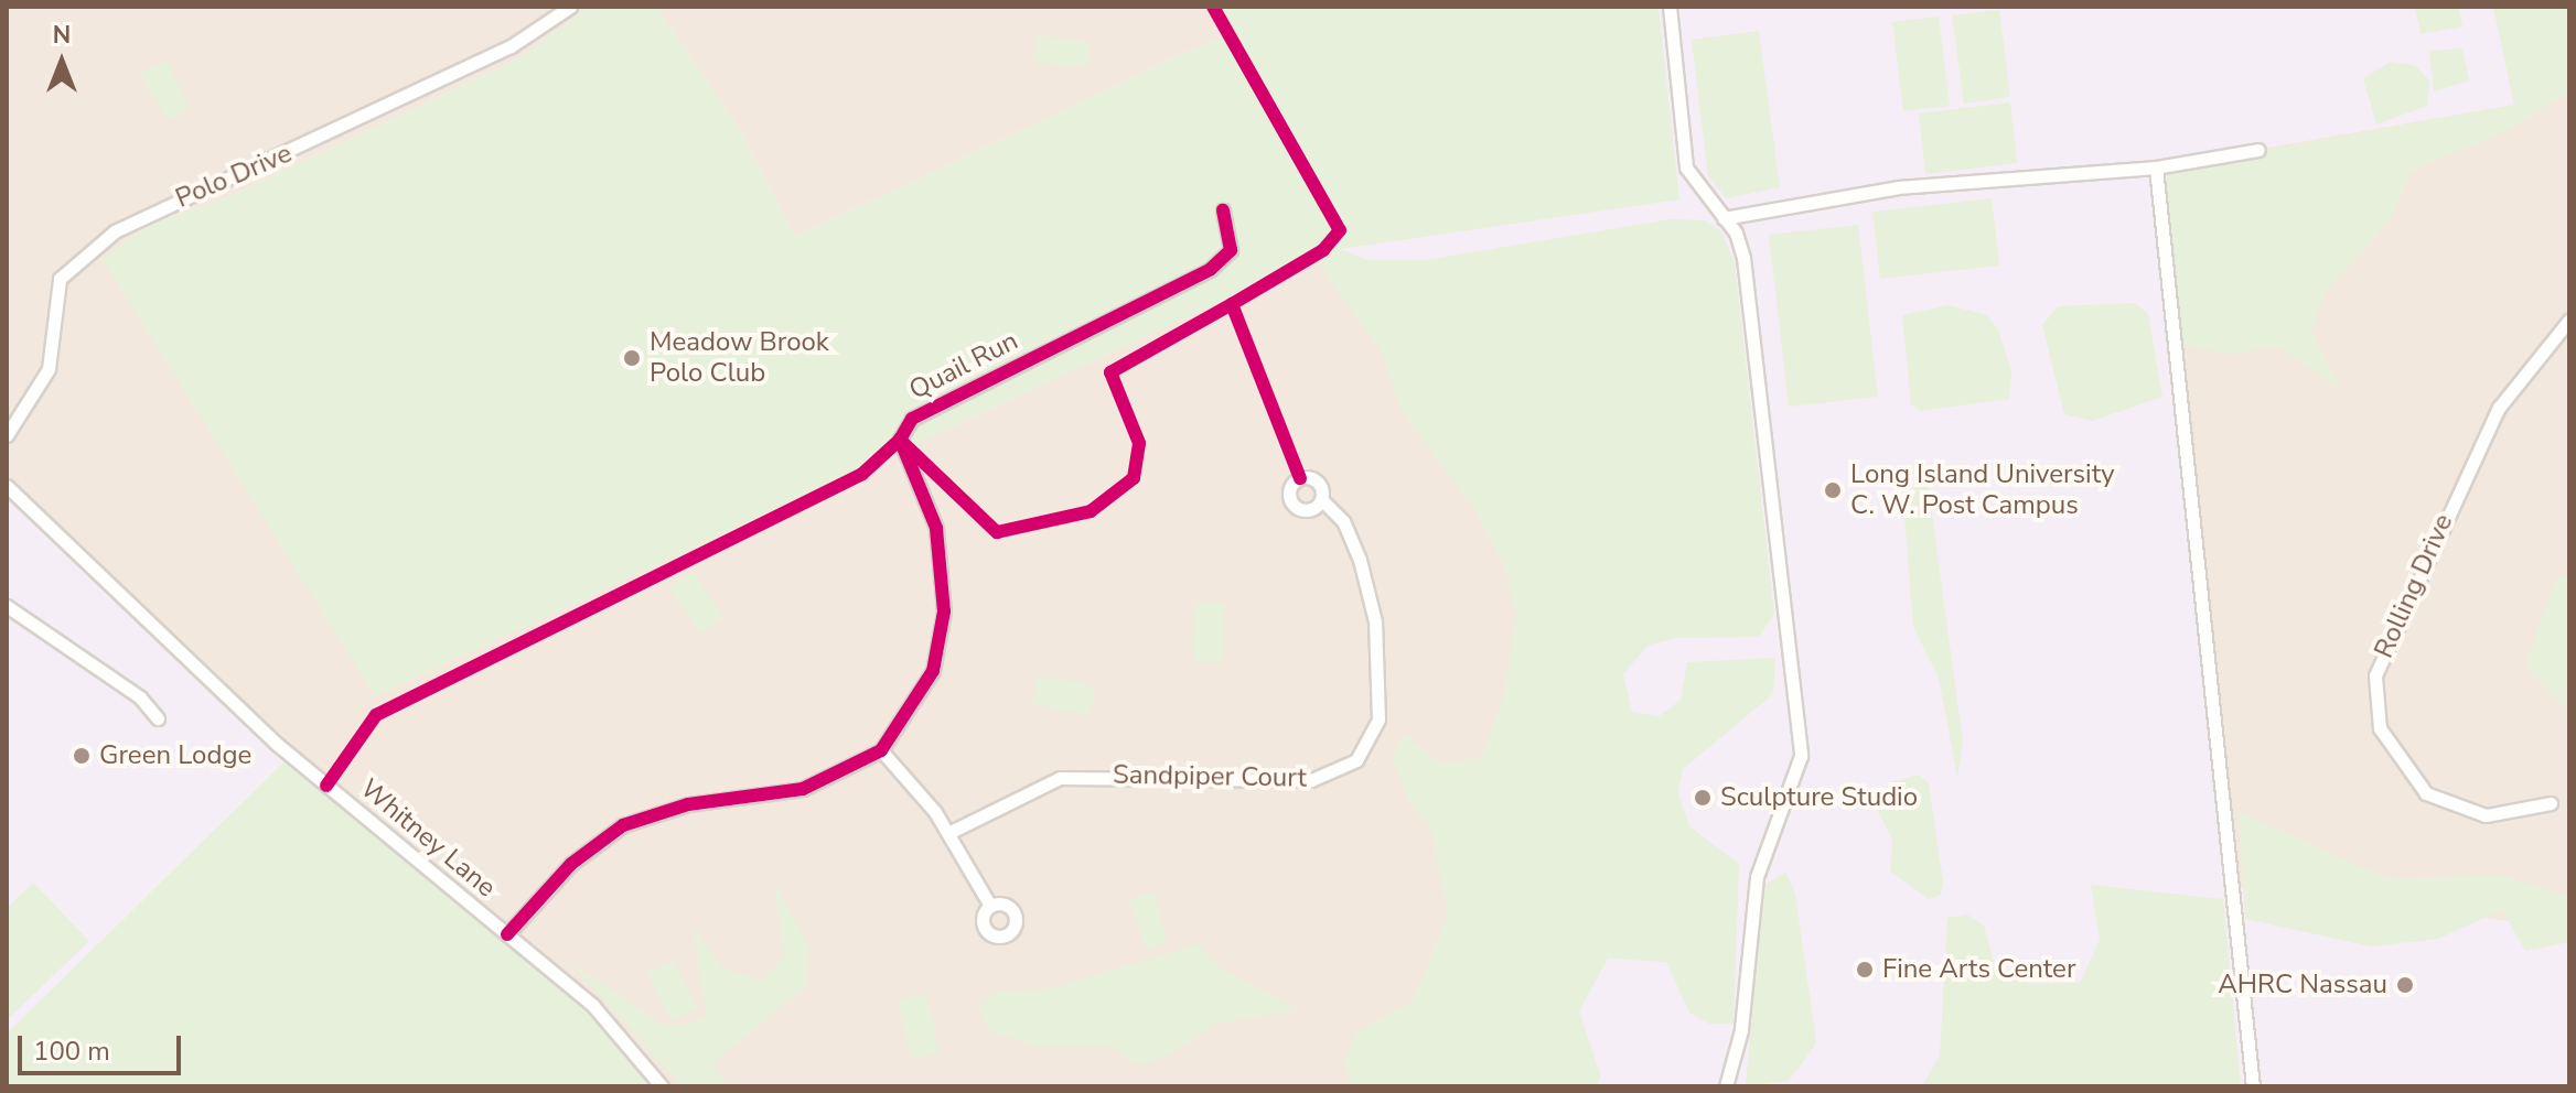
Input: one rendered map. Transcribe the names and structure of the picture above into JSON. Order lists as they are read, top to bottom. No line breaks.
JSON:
{"streets":{"street":["Polo Drive","Quail Run","Rolling Drive","Sandpiper Court","Whitney Lane"]},"places":["Meadow Brook Polo Club","Long Island University C. W. Post Campus","Green Lodge","Sculpture Studio","Fine Arts Center","AHRC Nassau"],"scale_bar":"100 m","north":"top"}
